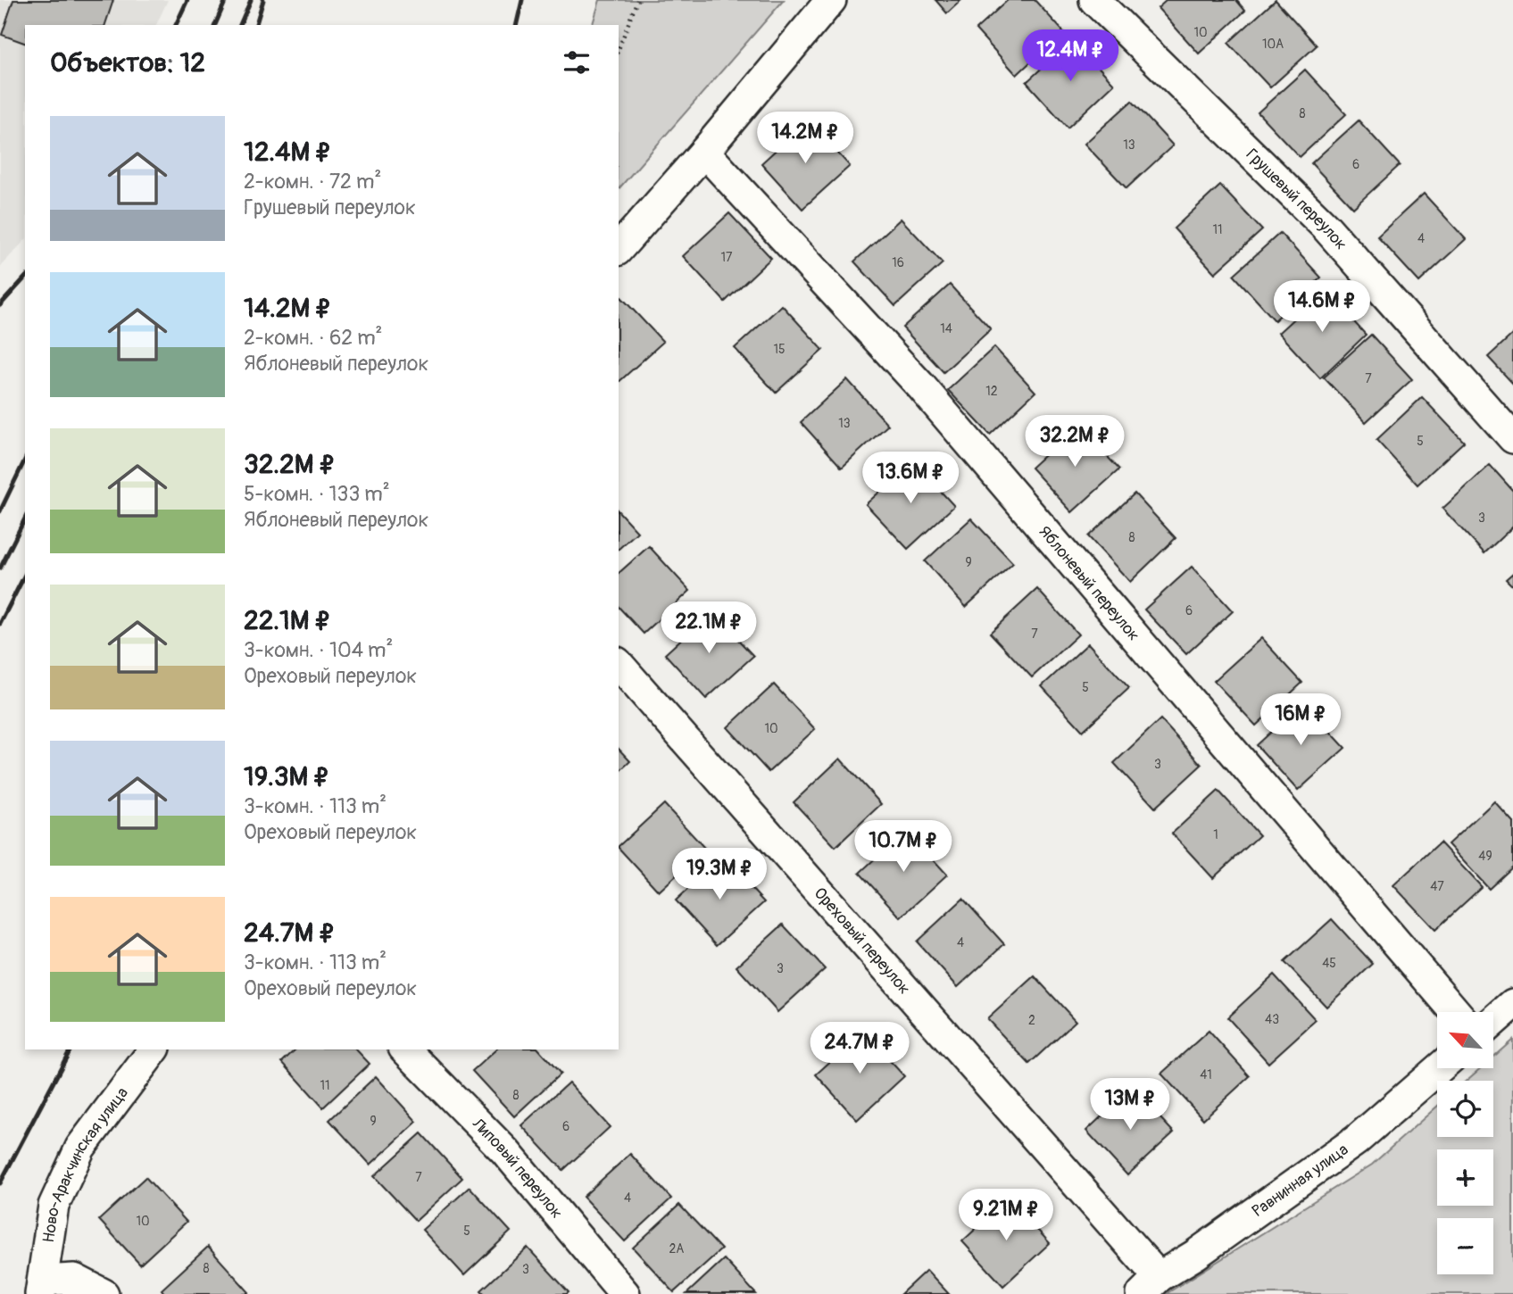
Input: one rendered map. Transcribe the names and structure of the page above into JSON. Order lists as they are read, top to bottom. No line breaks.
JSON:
{"streets":{"street":["Грушевый переулок","Яблоневый переулок","Ореховый переулок","Ново-Аракчинская улица","Липовый переулок","Равнинная улица"]},"crossings":[["Ореховый переулок","Равнинная улица"]],"house_numbers":["10","10А","8","13","6","11","4","17","16","14","15","7","12","13","5","3","8","9","6","7","5","10","3","1","49","47","4","45","3","43","2","41","11","8","9","6","7","4","10","5","2А","8","3"],"north":"top left","page":{"heading":"Объектов: 12","price":["12.4M ₽","14.2M ₽","14.6M ₽","32.2M ₽","13.6M ₽","22.1M ₽","16M ₽","10.7M ₽","19.3M ₽","24.7M ₽","13M ₽","9.21M ₽"],"list":[{"name":"12.4M ₽","note":"2-комн. · 72 m² · Грушевый переулок"},{"name":"14.2M ₽","note":"2-комн. · 62 m² · Яблоневый переулок"},{"name":"32.2M ₽","note":"5-комн. · 133 m² · Яблоневый переулок"},{"name":"22.1M ₽","note":"3-комн. · 104 m² · Ореховый переулок"},{"name":"19.3M ₽","note":"3-комн. · 113 m² · Ореховый переулок"},{"name":"24.7M ₽","note":"3-комн. · 113 m² · Ореховый переулок"}],"map_buttons":["+","−"]}}
